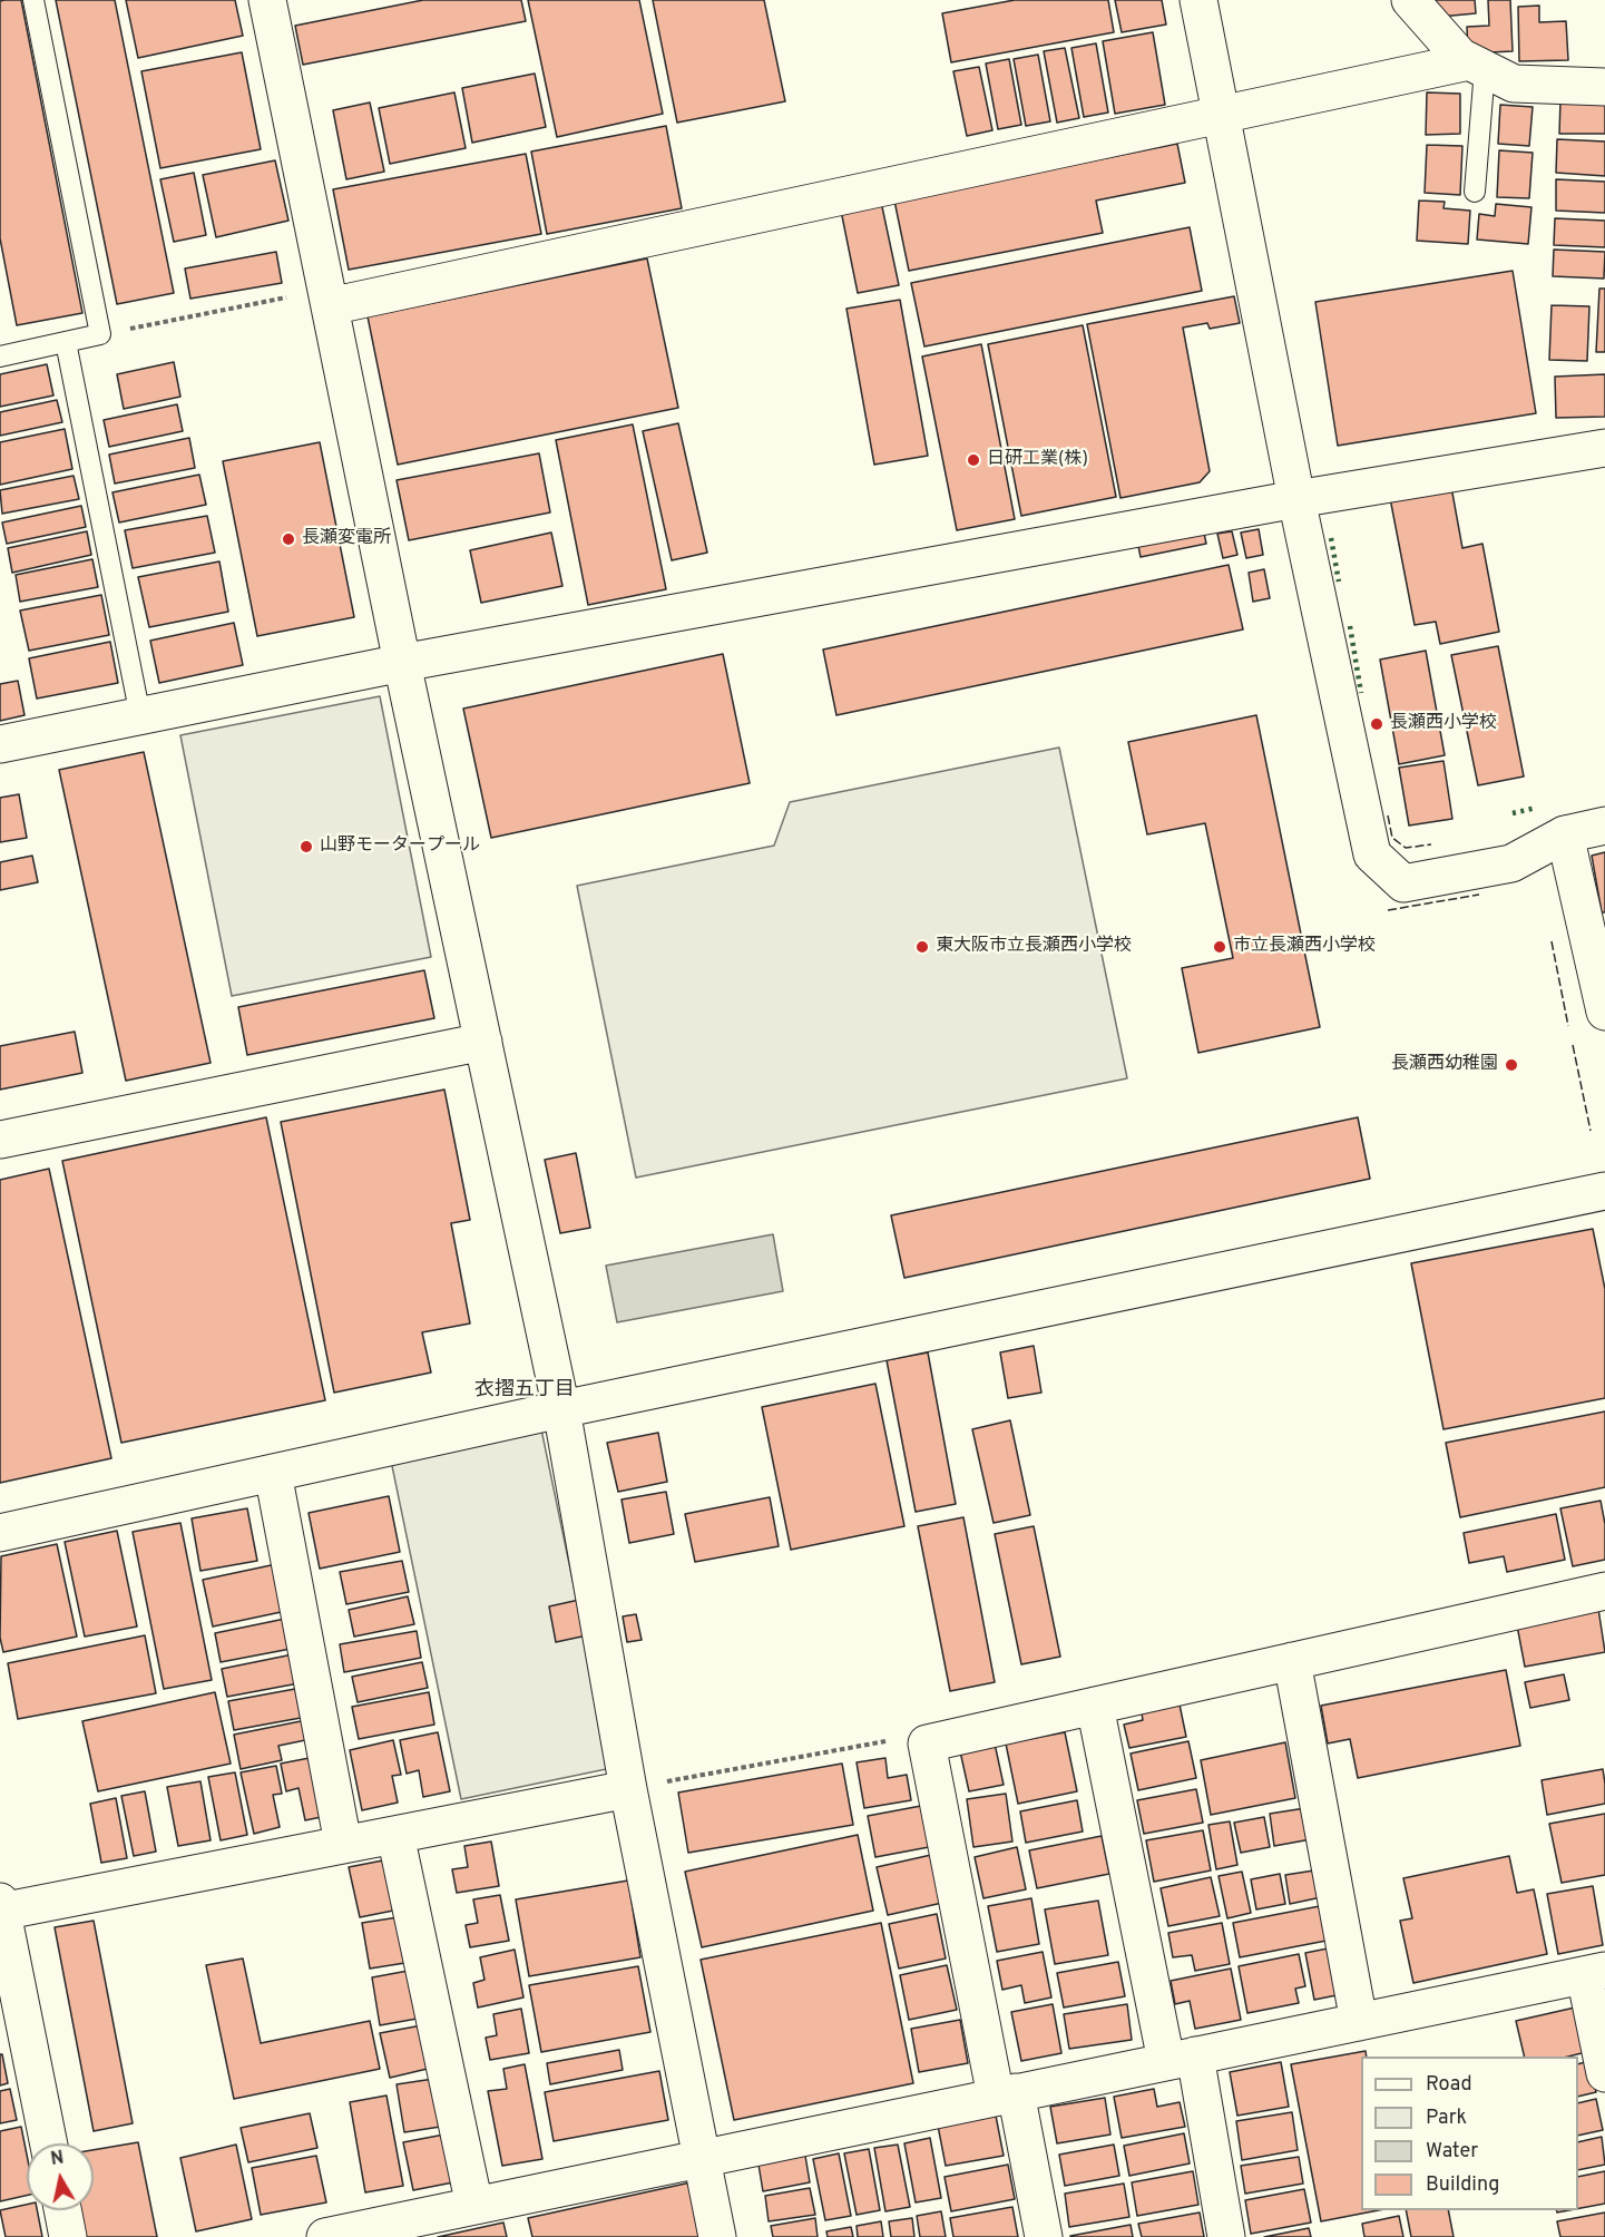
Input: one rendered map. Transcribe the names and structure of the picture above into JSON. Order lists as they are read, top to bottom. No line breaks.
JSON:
{"districts":["衣摺五丁目"],"places":["日研工業(株)","長瀬変電所","長瀬西小学校","山野モータープール","東大阪市立長瀬西小学校","市立長瀬西小学校","長瀬西幼稚園"],"legend":["Road","Park","Water","Building"],"north":"top"}
